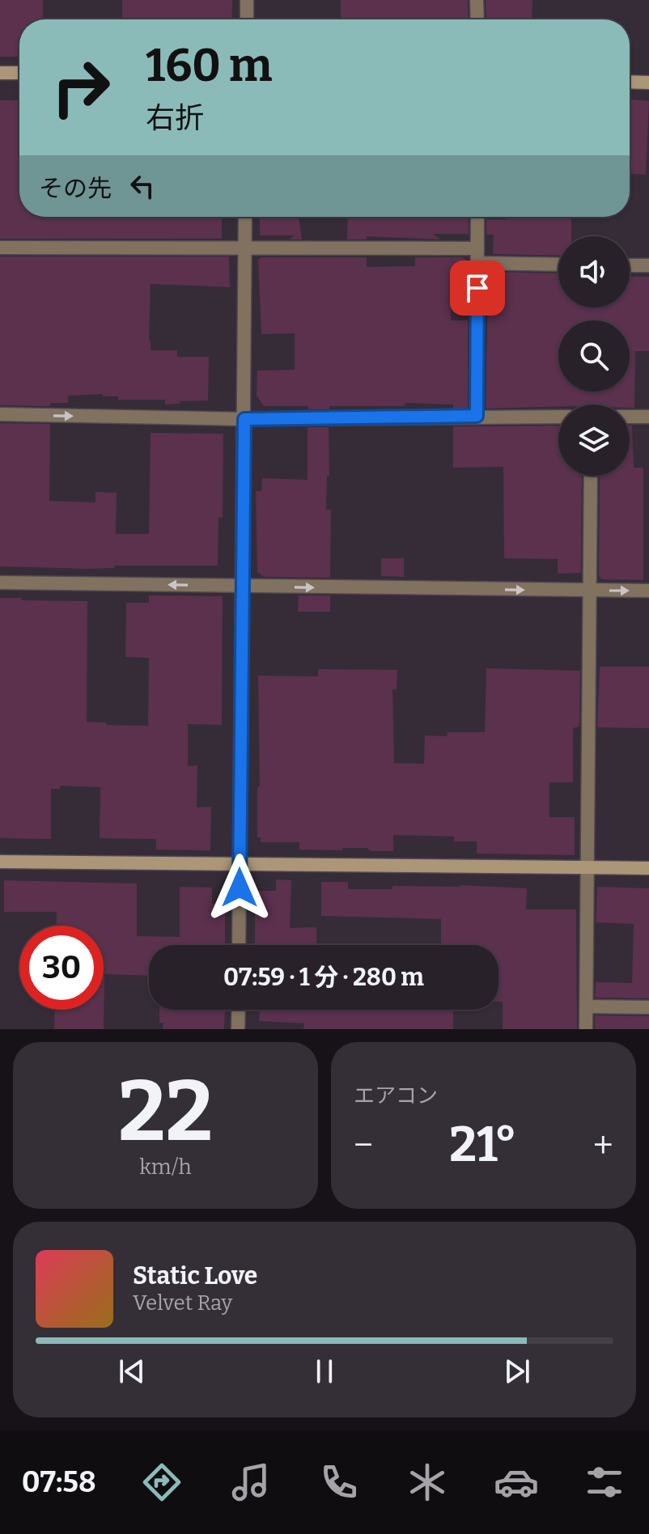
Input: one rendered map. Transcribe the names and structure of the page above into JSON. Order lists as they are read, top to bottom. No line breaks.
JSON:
{"page":{"turn":["160 m","右折"],"then":"その先","limit":"30","trip":"07:59 · 1 分 · 280 m","tile":[["22","km/h"],"エアコン"],"heat":["−","21°","+"],"song":["Static Love","Velvet Ray"],"tabs":"07:58"}}
